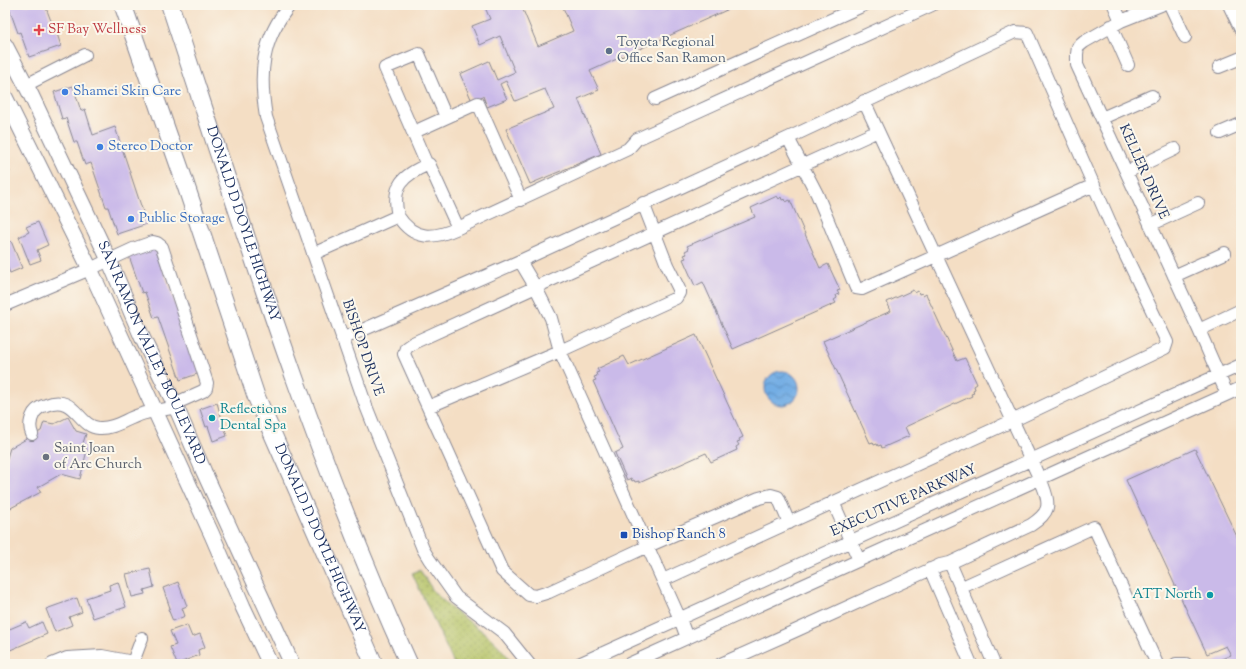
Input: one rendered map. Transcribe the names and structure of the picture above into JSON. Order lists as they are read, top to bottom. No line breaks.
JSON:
{"streets":{"highway":["DONALD D DOYLE HIGHWAY"],"main road":["SAN RAMON VALLEY BOULEVARD"],"street":["KELLER DRIVE","BISHOP DRIVE","EXECUTIVE PARKWAY"]},"crossings":[["KELLER DRIVE","EXECUTIVE PARKWAY"]],"places":{"health":["SF Bay Wellness"],"other":["Toyota Regional Office San Ramon","Shamei Skin Care","Stereo Doctor","Public Storage","Reflections Dental Spa","Saint Joan of Arc Church","ATT North"],"transit":["Bishop Ranch 8"]}}
